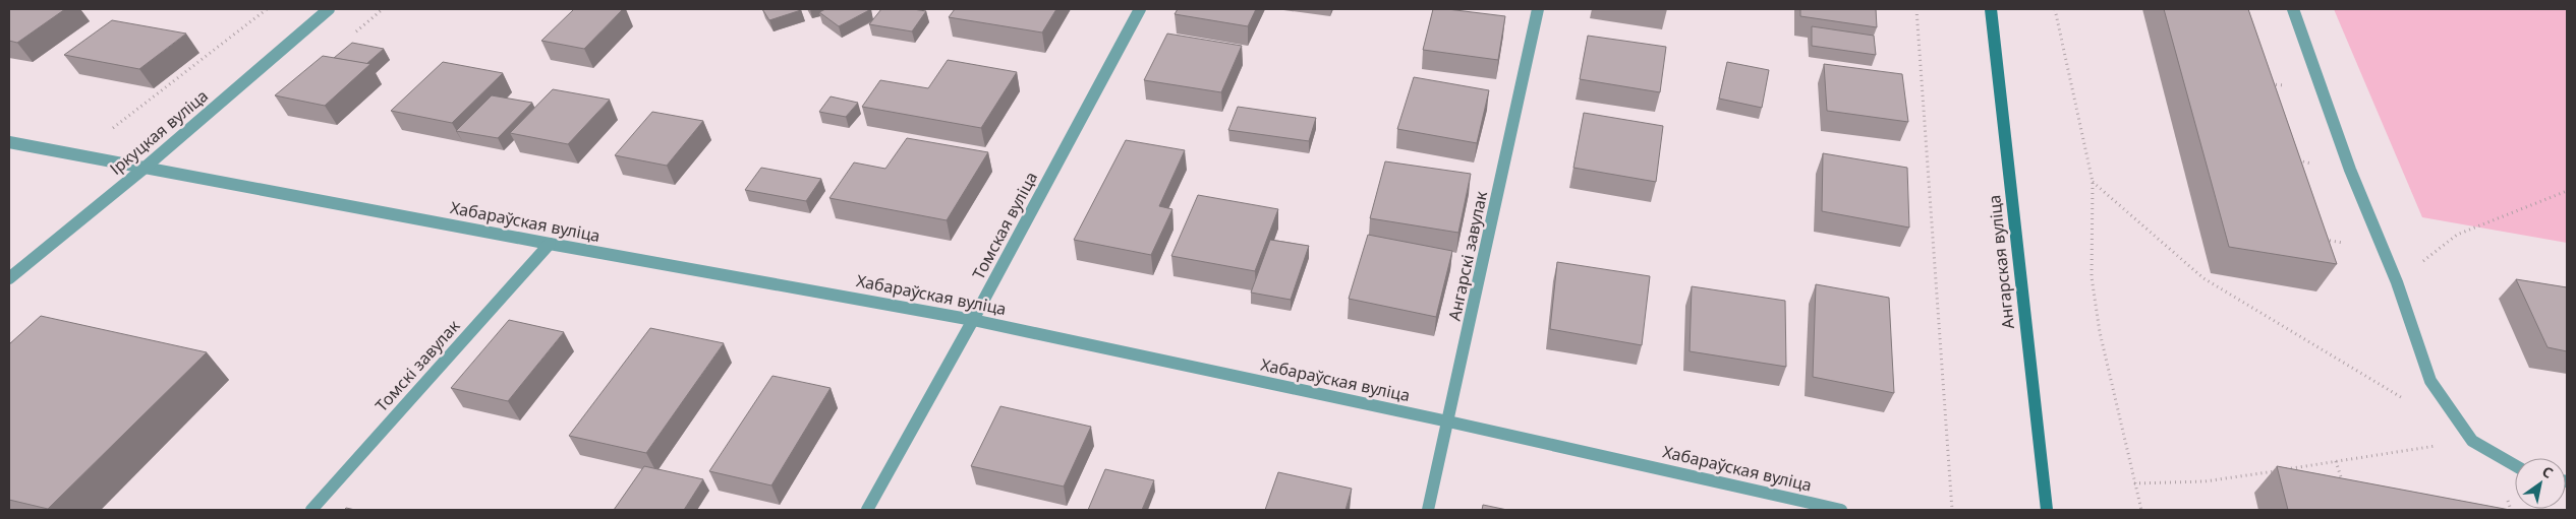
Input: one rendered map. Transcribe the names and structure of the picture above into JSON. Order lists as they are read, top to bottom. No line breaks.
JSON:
{"streets":{"main road":["Ангарская вуліца"],"street":["Іркуцкая вуліца","Хабараўская вуліца","Томская вуліца","Ангарскі завулак","Томскі завулак"]},"crossings":[["Іркуцкая вуліца","Хабараўская вуліца"],["Хабараўская вуліца","Томская вуліца"],["Хабараўская вуліца","Ангарскі завулак"],["Хабараўская вуліца","Томскі завулак"]],"north":"top right"}
